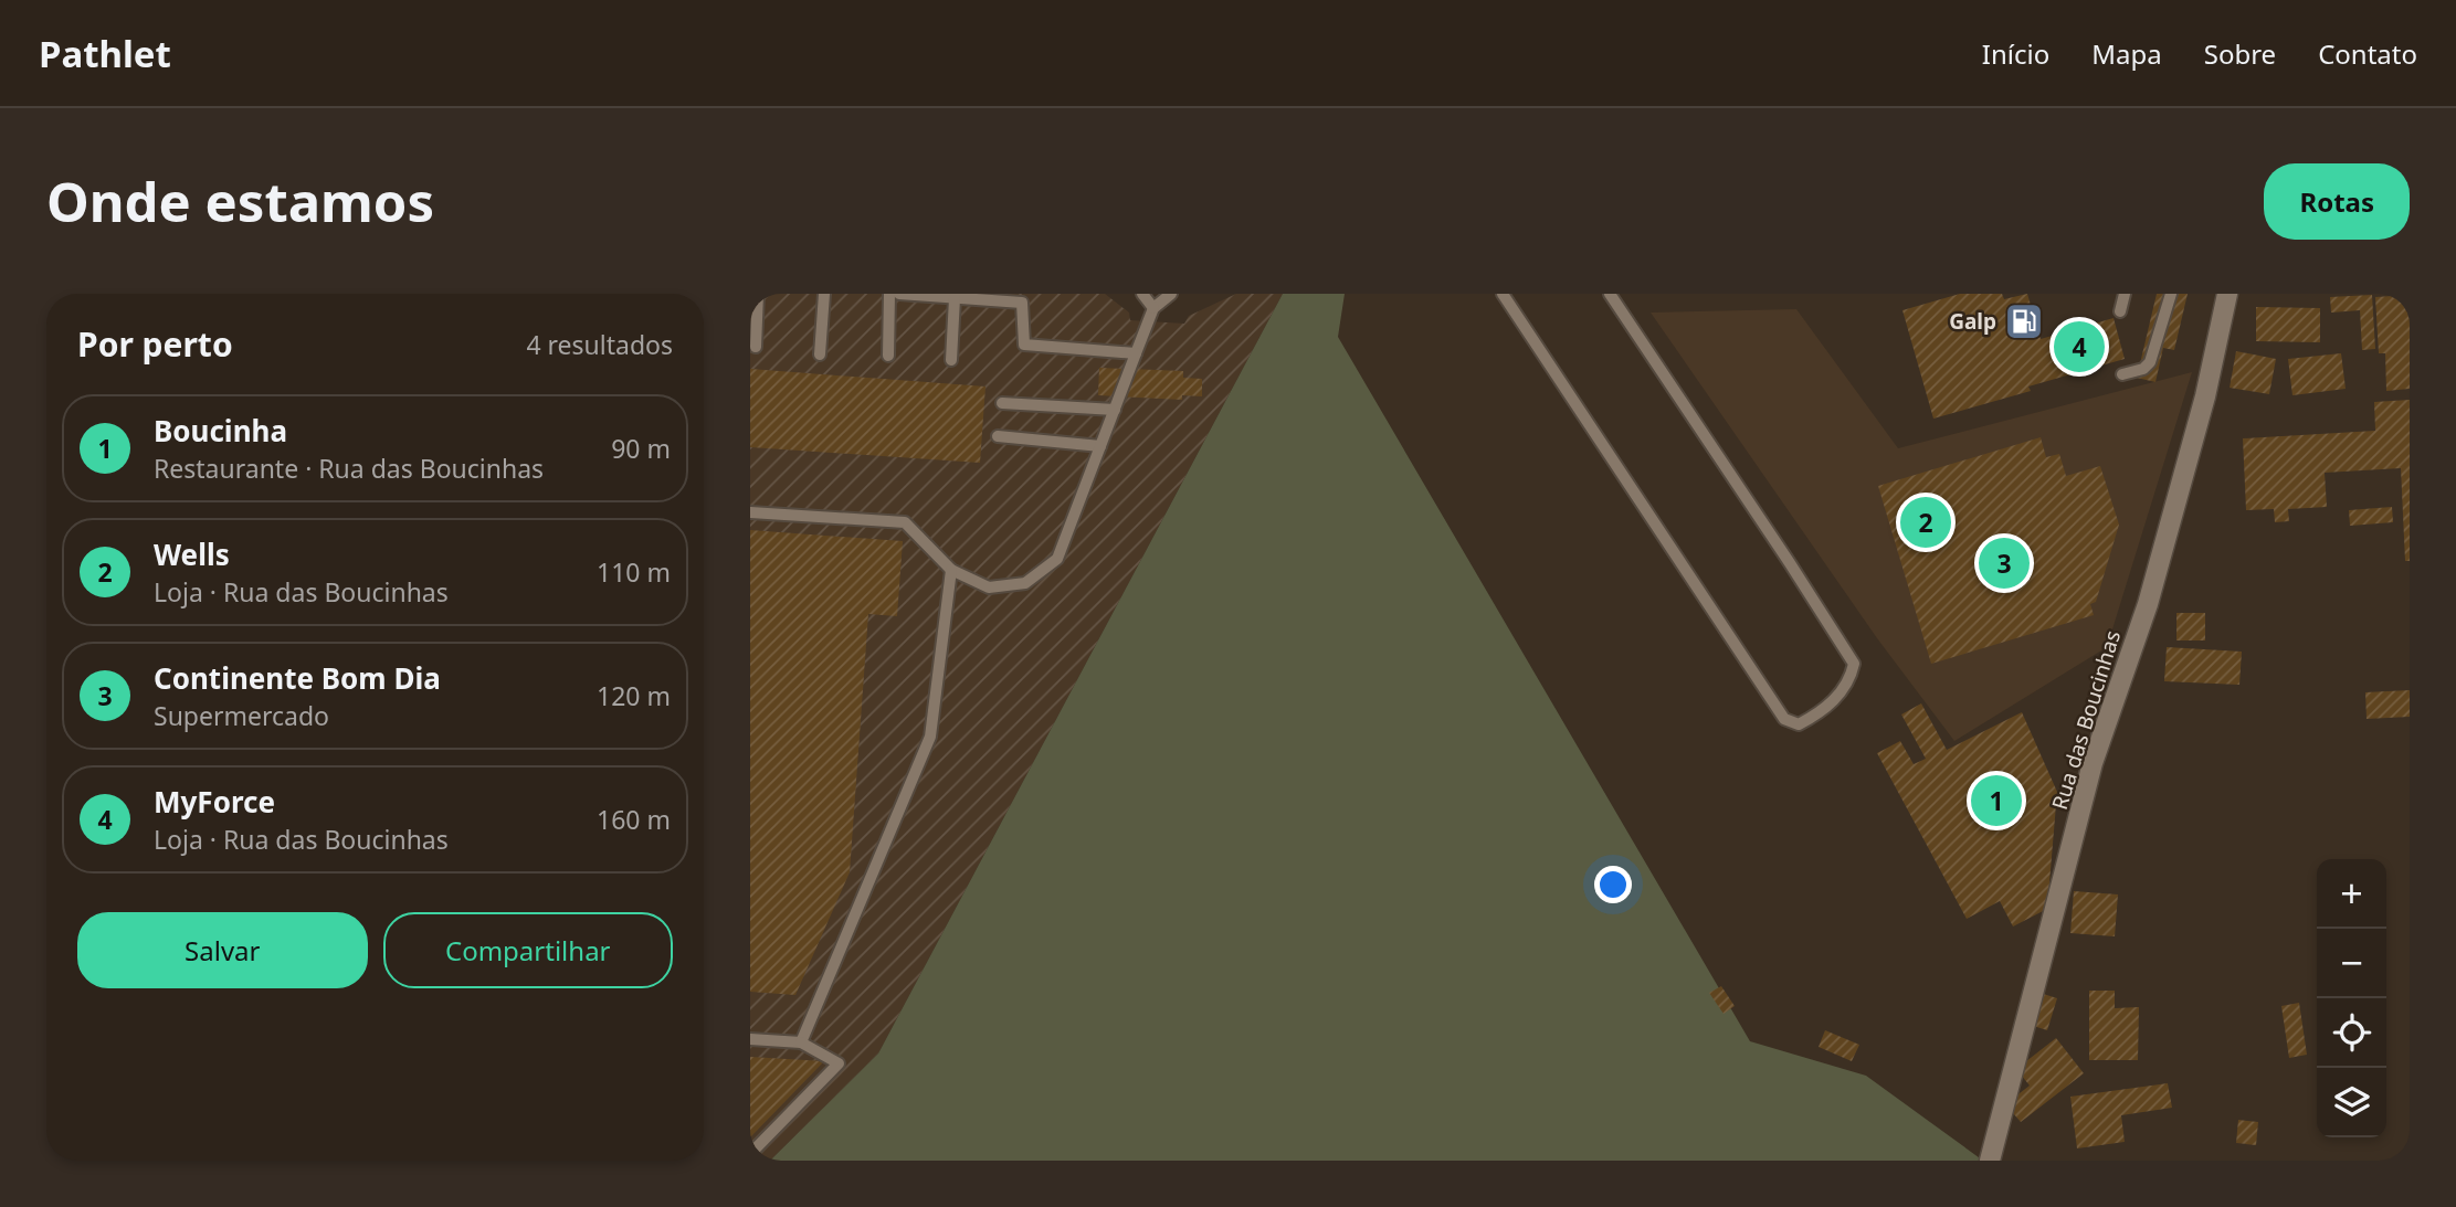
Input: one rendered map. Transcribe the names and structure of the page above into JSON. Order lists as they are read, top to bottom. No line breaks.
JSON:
{"streets":{"street":["Rua das Boucinhas"]},"places":{"fuel station":["Galp"]},"page":{"header":"Pathlet","nav":["Início","Mapa","Sobre","Contato"],"buttons":["Rotas",["Salvar","Compartilhar"]],"title":"Onde estamos","heading":["Por perto","4 resultados"],"pins":["4","2","3","1"],"list":[{"mark":"1","name":"Boucinha","note":"Restaurante · Rua das Boucinhas","value":"90 m"},{"mark":"2","name":"Wells","note":"Loja · Rua das Boucinhas","value":"110 m"},{"mark":"3","name":"Continente Bom Dia","note":"Supermercado","value":"120 m"},{"mark":"4","name":"MyForce","note":"Loja · Rua das Boucinhas","value":"160 m"}],"map_buttons":["+","−"]}}
